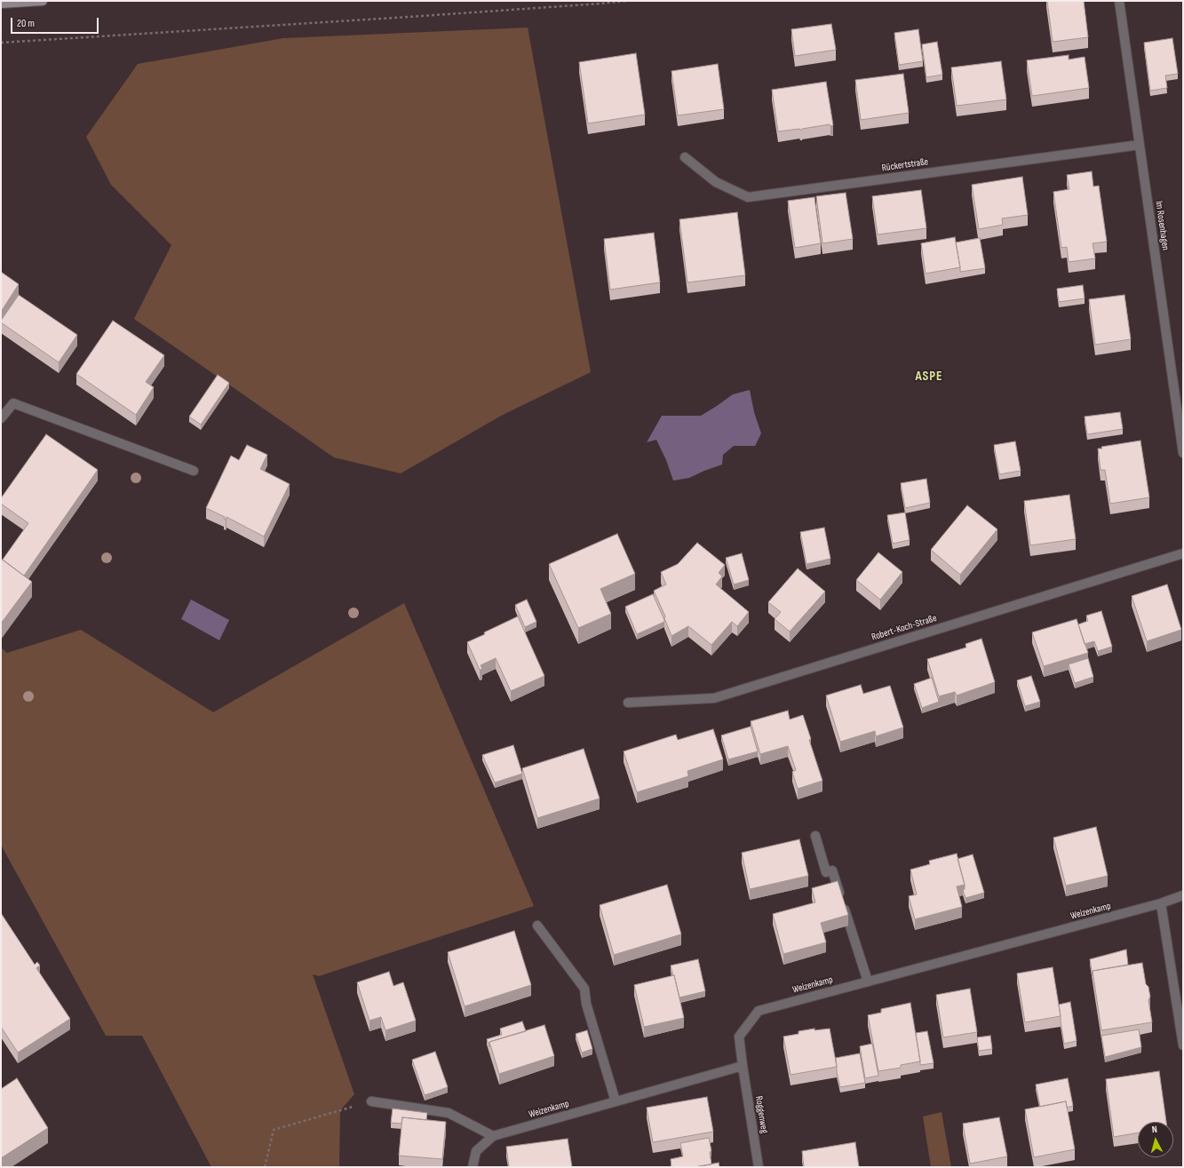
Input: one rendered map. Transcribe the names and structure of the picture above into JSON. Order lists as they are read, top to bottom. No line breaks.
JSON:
{"streets":{"street":["Rückertstraße","Im Rosenhagen","Robert-Koch-Straße","Weizenkamp","Roggenweg"]},"crossings":[["Rückertstraße","Im Rosenhagen"],["Weizenkamp","Roggenweg"]],"districts":["ASPE"],"scale_bar":"20 m","north":"top"}
